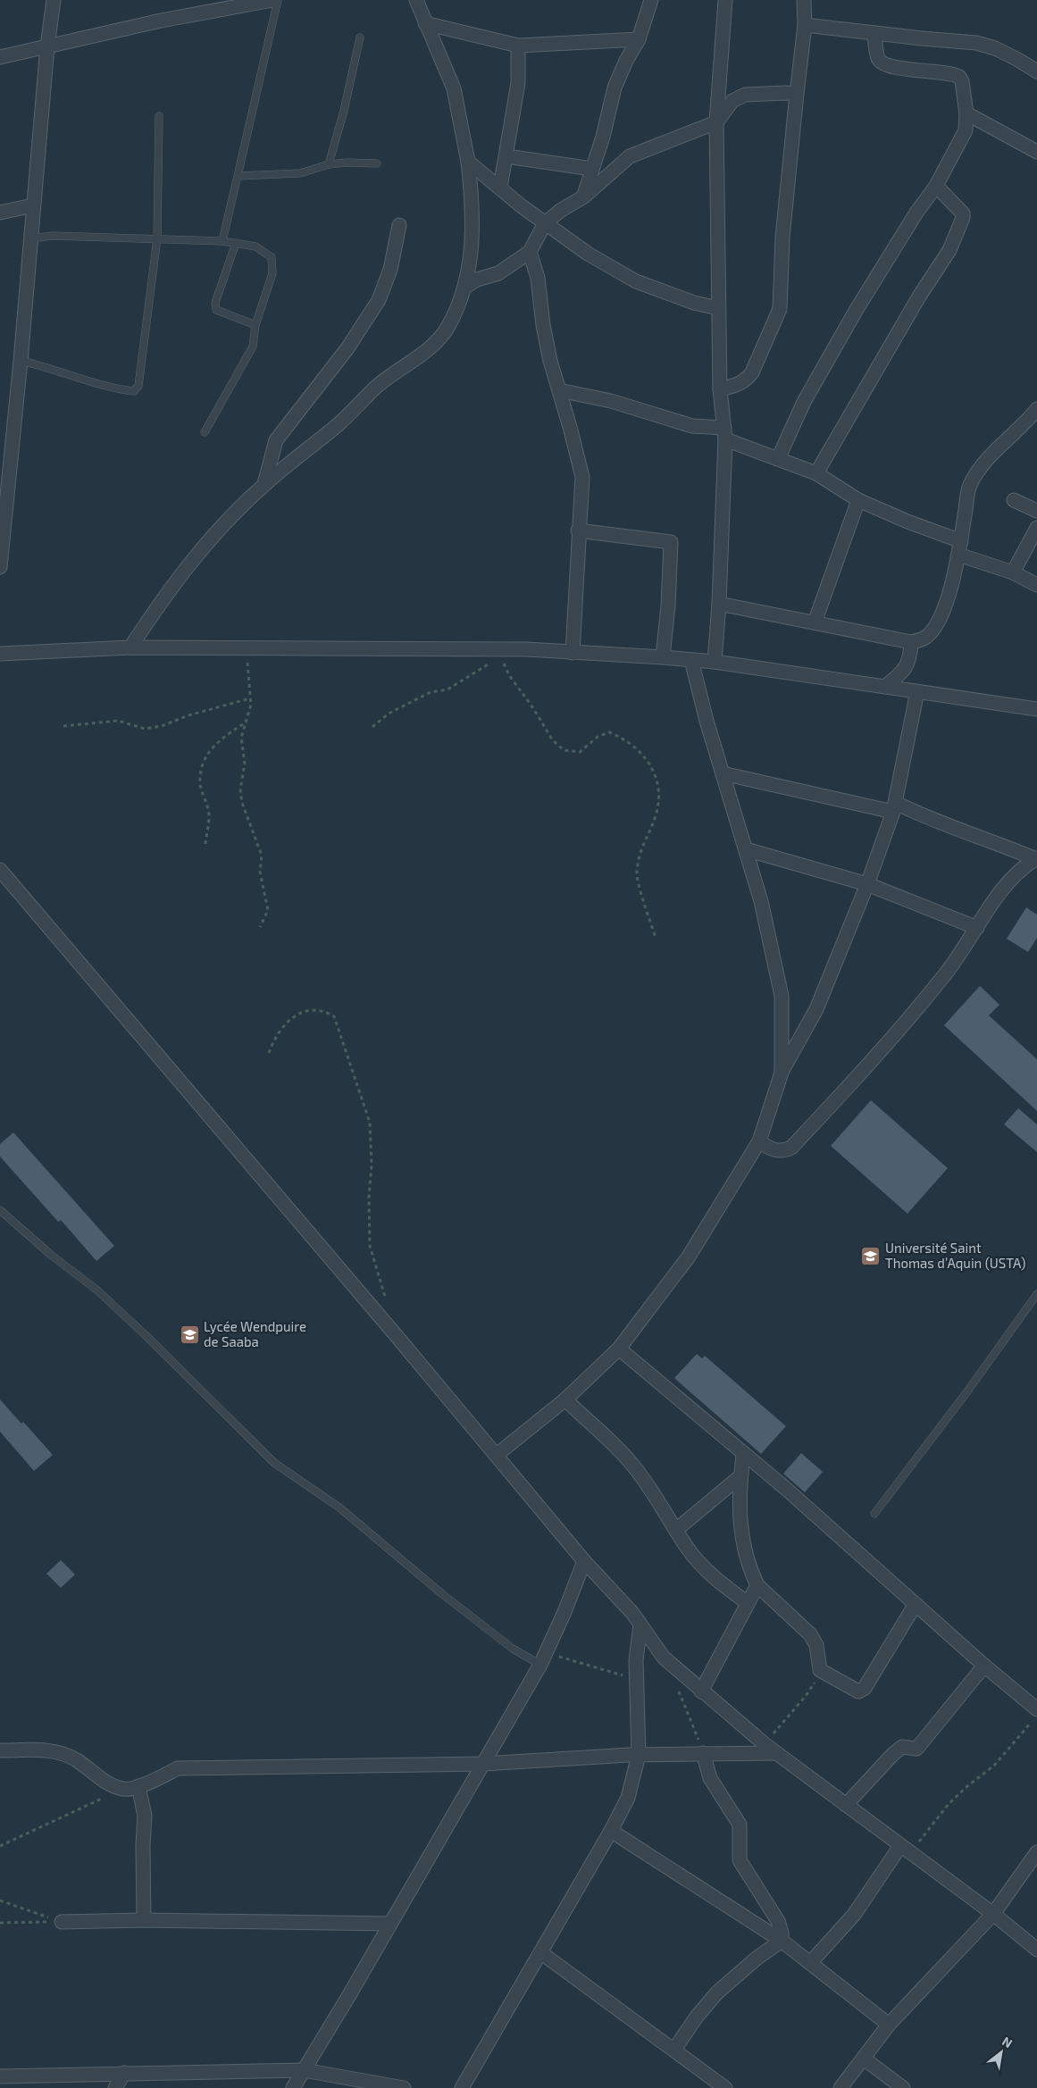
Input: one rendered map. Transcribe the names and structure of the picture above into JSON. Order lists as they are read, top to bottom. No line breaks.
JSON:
{"places":{"school or university":["Université Saint Thomas d’Aquin (USTA)","Lycée Wendpuire de Saaba"]},"north":"top right"}
